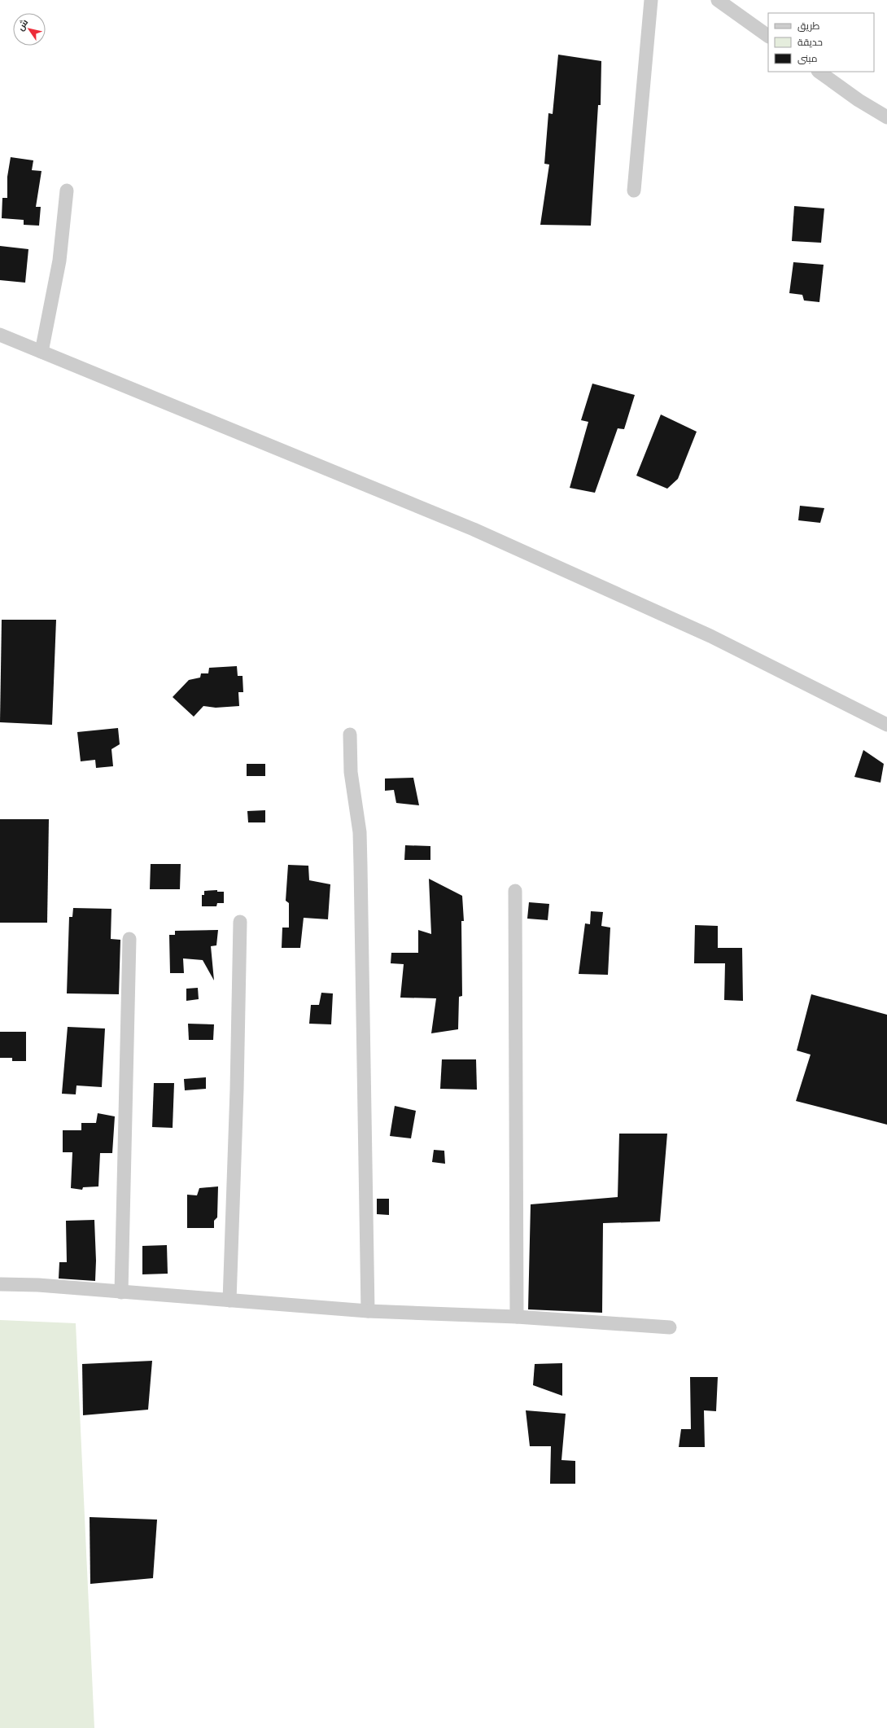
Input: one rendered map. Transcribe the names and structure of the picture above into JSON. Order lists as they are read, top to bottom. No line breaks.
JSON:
{"legend":["طريق","حديقة","مبنى"],"north":"top left"}
